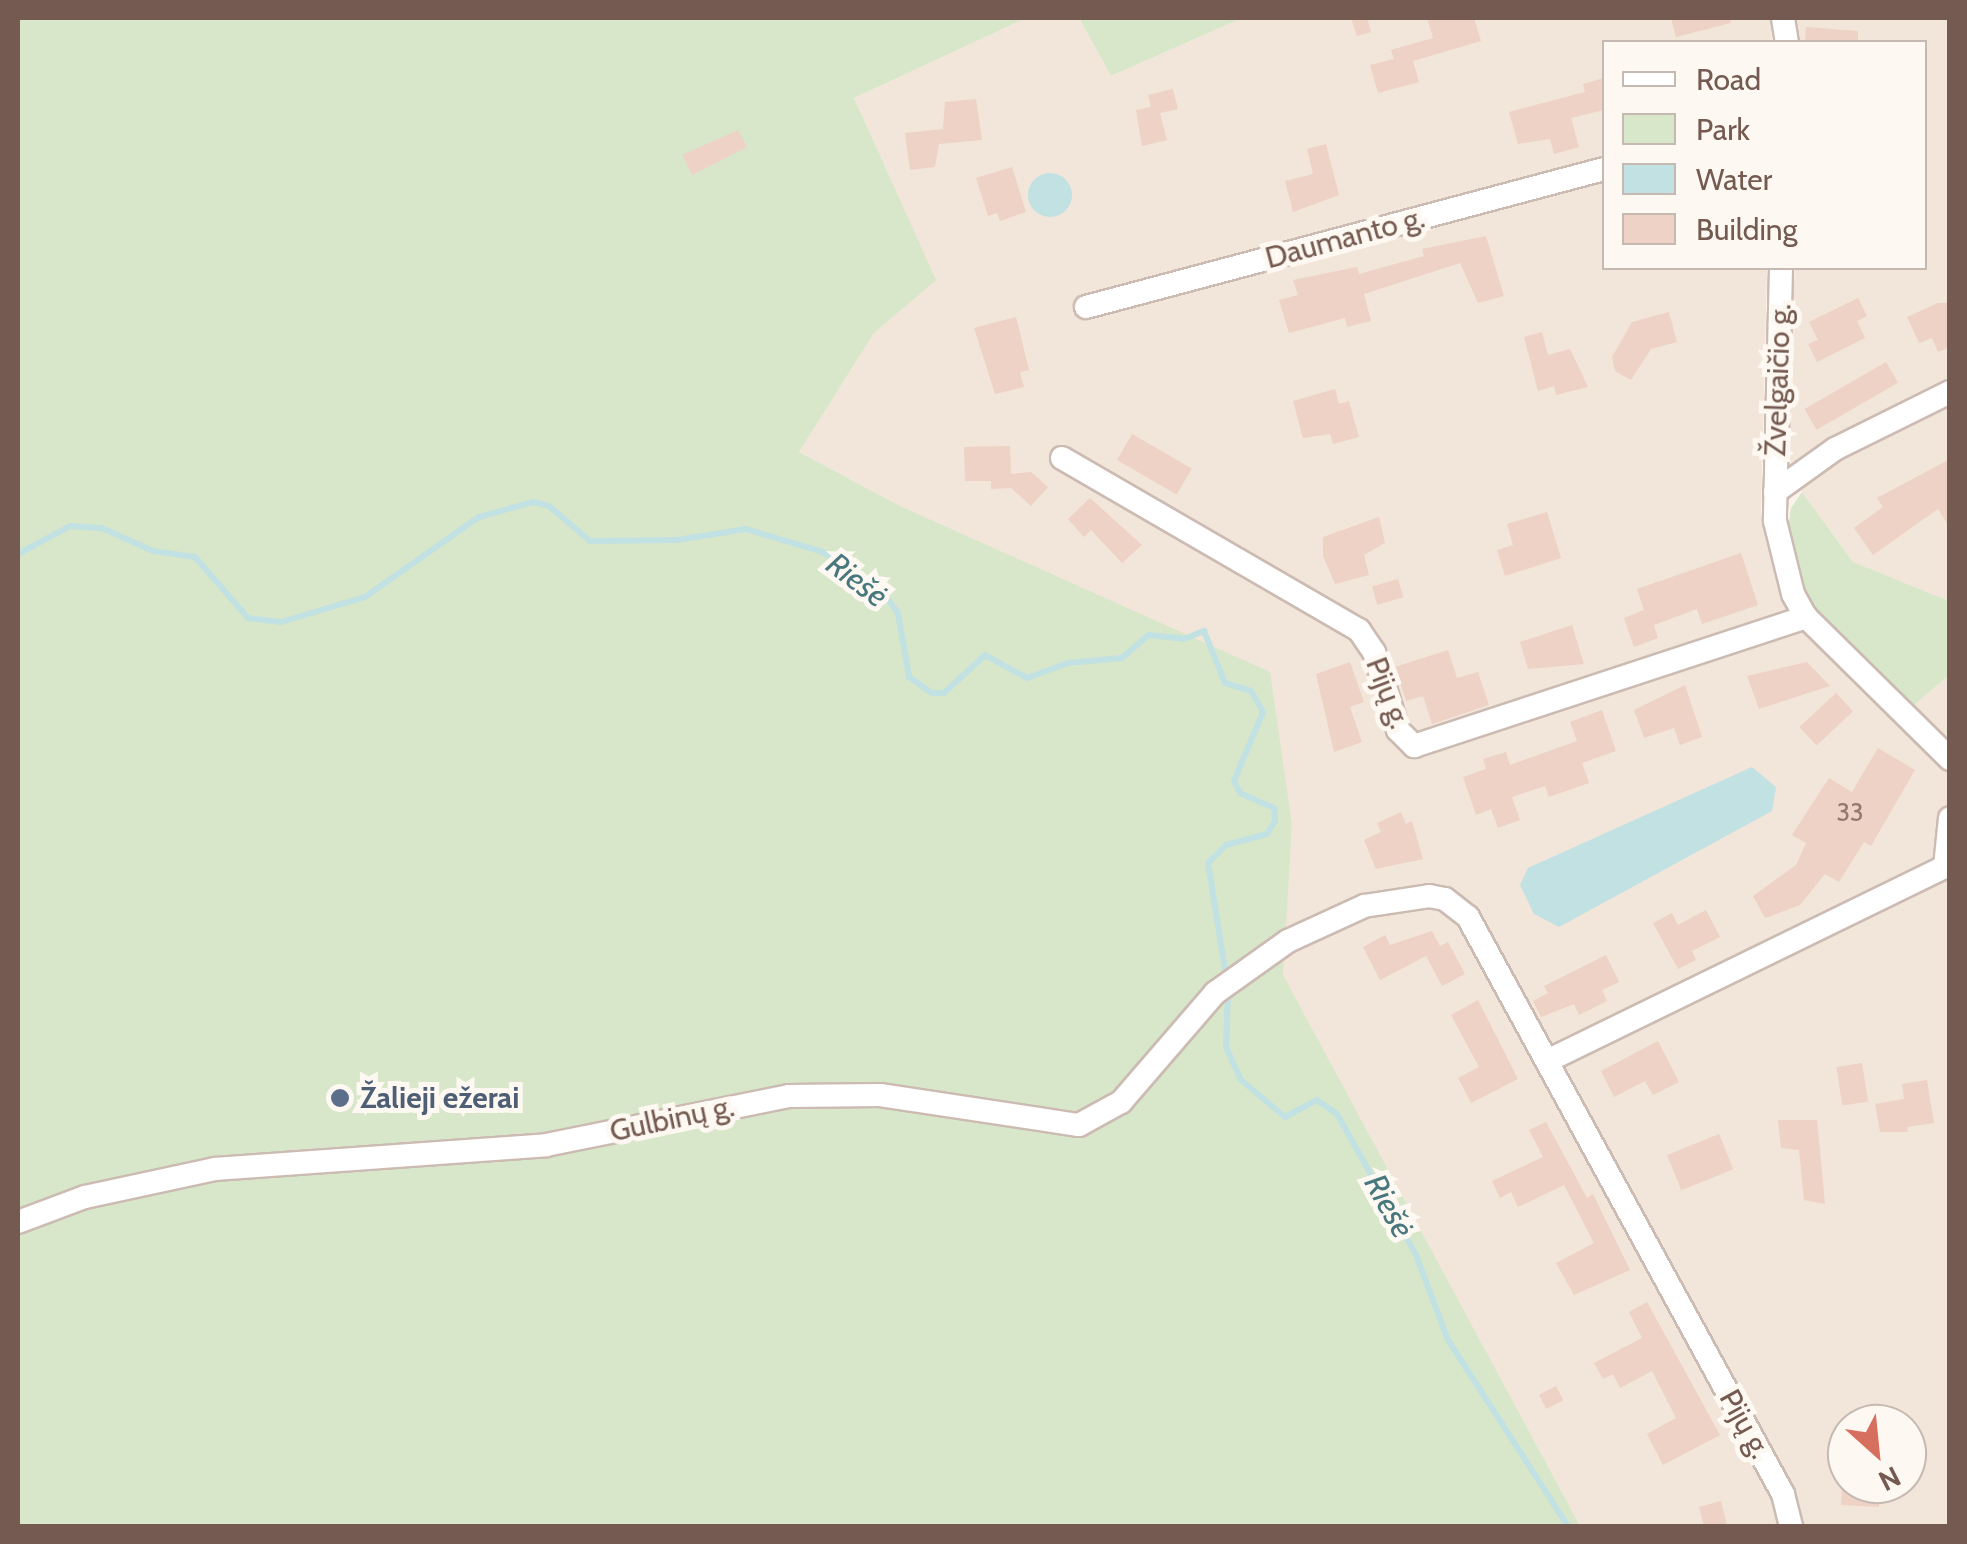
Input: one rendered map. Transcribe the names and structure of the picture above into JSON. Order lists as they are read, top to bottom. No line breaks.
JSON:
{"streets":{"street":["Daumanto g.","Žvelgaičio g.","Pijų g.","Gulbinų g."]},"crossings":[["Žvelgaičio g.","Pijų g."],["Pijų g.","Gulbinų g."]],"water":["Riešė"],"places":["Žalieji ežerai"],"house_numbers":["33"],"legend":["Road","Park","Water","Building"],"north":"bottom right"}
